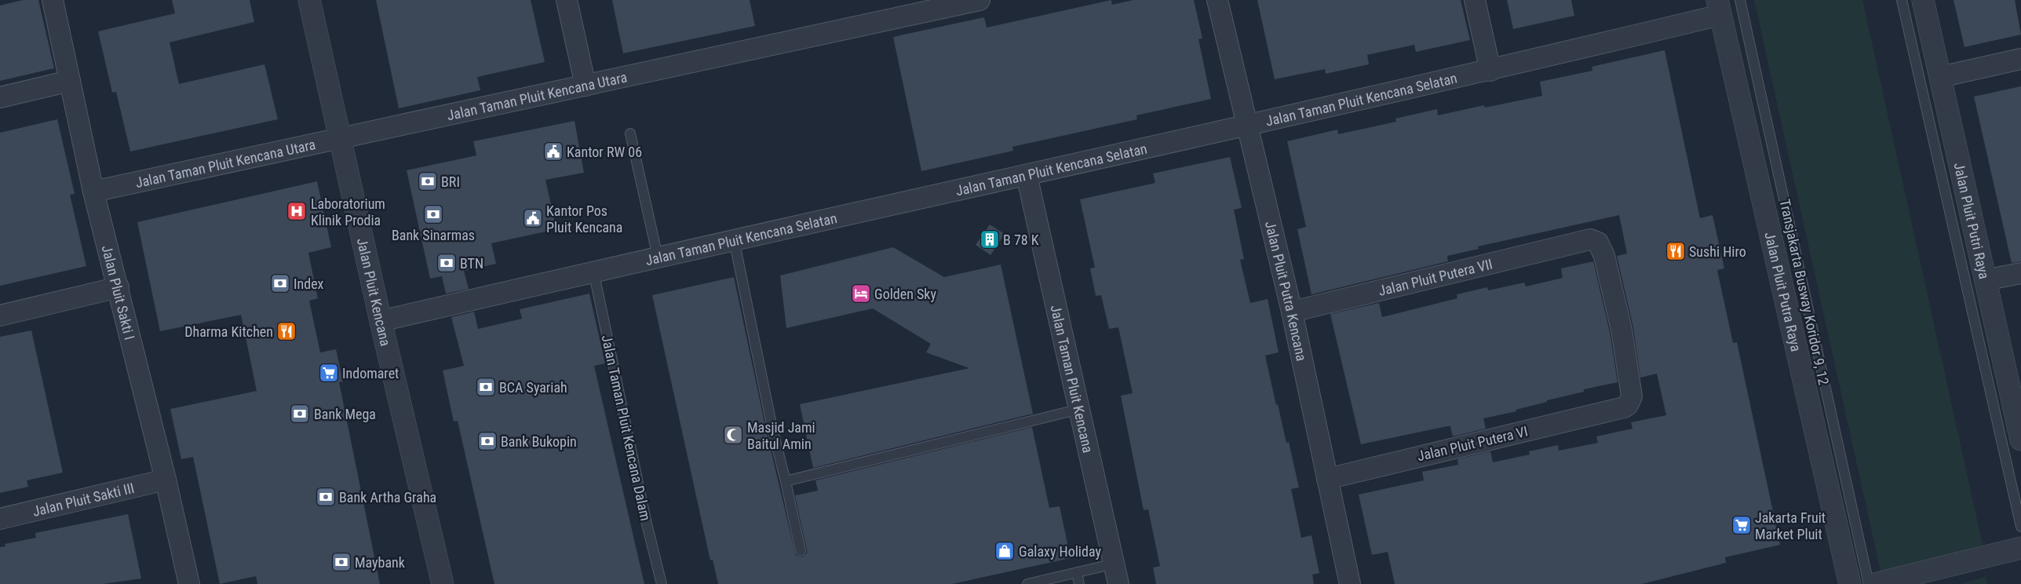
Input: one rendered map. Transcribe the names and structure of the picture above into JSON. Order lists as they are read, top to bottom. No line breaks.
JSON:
{"streets":{"street":["Jalan Taman Pluit Kencana Utara","Jalan Taman Pluit Kencana Selatan","Jalan Pluit Putri Raya","Jalan Pluit Putera VII","Jalan Pluit Putra Kencana","Jalan Pluit Kencana","Jalan Pluit Putra Raya","Jalan Pluit Sakti I","Jalan Taman Pluit Kencana","Jalan Pluit Putera VI","Jalan Pluit Sakti III"],"lane":["Transjakarta Busway Koridor 9, 12","Jalan Taman Pluit Kencana Dalam"]},"crossings":[["Jalan Taman Pluit Kencana Utara","Jalan Pluit Kencana"],["Jalan Taman Pluit Kencana Utara","Jalan Pluit Sakti I"],["Jalan Taman Pluit Kencana Selatan","Jalan Pluit Putra Kencana"],["Jalan Taman Pluit Kencana Selatan","Jalan Pluit Kencana"],["Jalan Taman Pluit Kencana Selatan","Jalan Pluit Putra Raya"],["Jalan Taman Pluit Kencana Selatan","Jalan Taman Pluit Kencana"],["Jalan Taman Pluit Kencana Selatan","Jalan Taman Pluit Kencana Dalam"],["Jalan Pluit Putera VII","Jalan Pluit Putra Kencana"],["Jalan Pluit Putera VII","Jalan Pluit Putera VI"],["Jalan Pluit Putra Kencana","Jalan Pluit Putera VI"],["Jalan Pluit Sakti I","Jalan Pluit Sakti III"]],"places":{"public building":["Kantor RW 06","Kantor Pos Pluit Kencana"],"bank":["BRI","Bank Sinarmas","BTN","Index","BCA Syariah","Bank Mega","Bank Bukopin","Bank Artha Graha","Maybank"],"hospital":["Laboratorium Klinik Prodia"],"building":["B 78 K"],"restaurant":["Sushi Hiro","Dharma Kitchen"],"hotel":["Golden Sky"],"supermarket":["Indomaret","Jakarta Fruit Market Pluit"],"mosque":["Masjid Jami Baitul Amin"],"shop":["Galaxy Holiday"]}}
